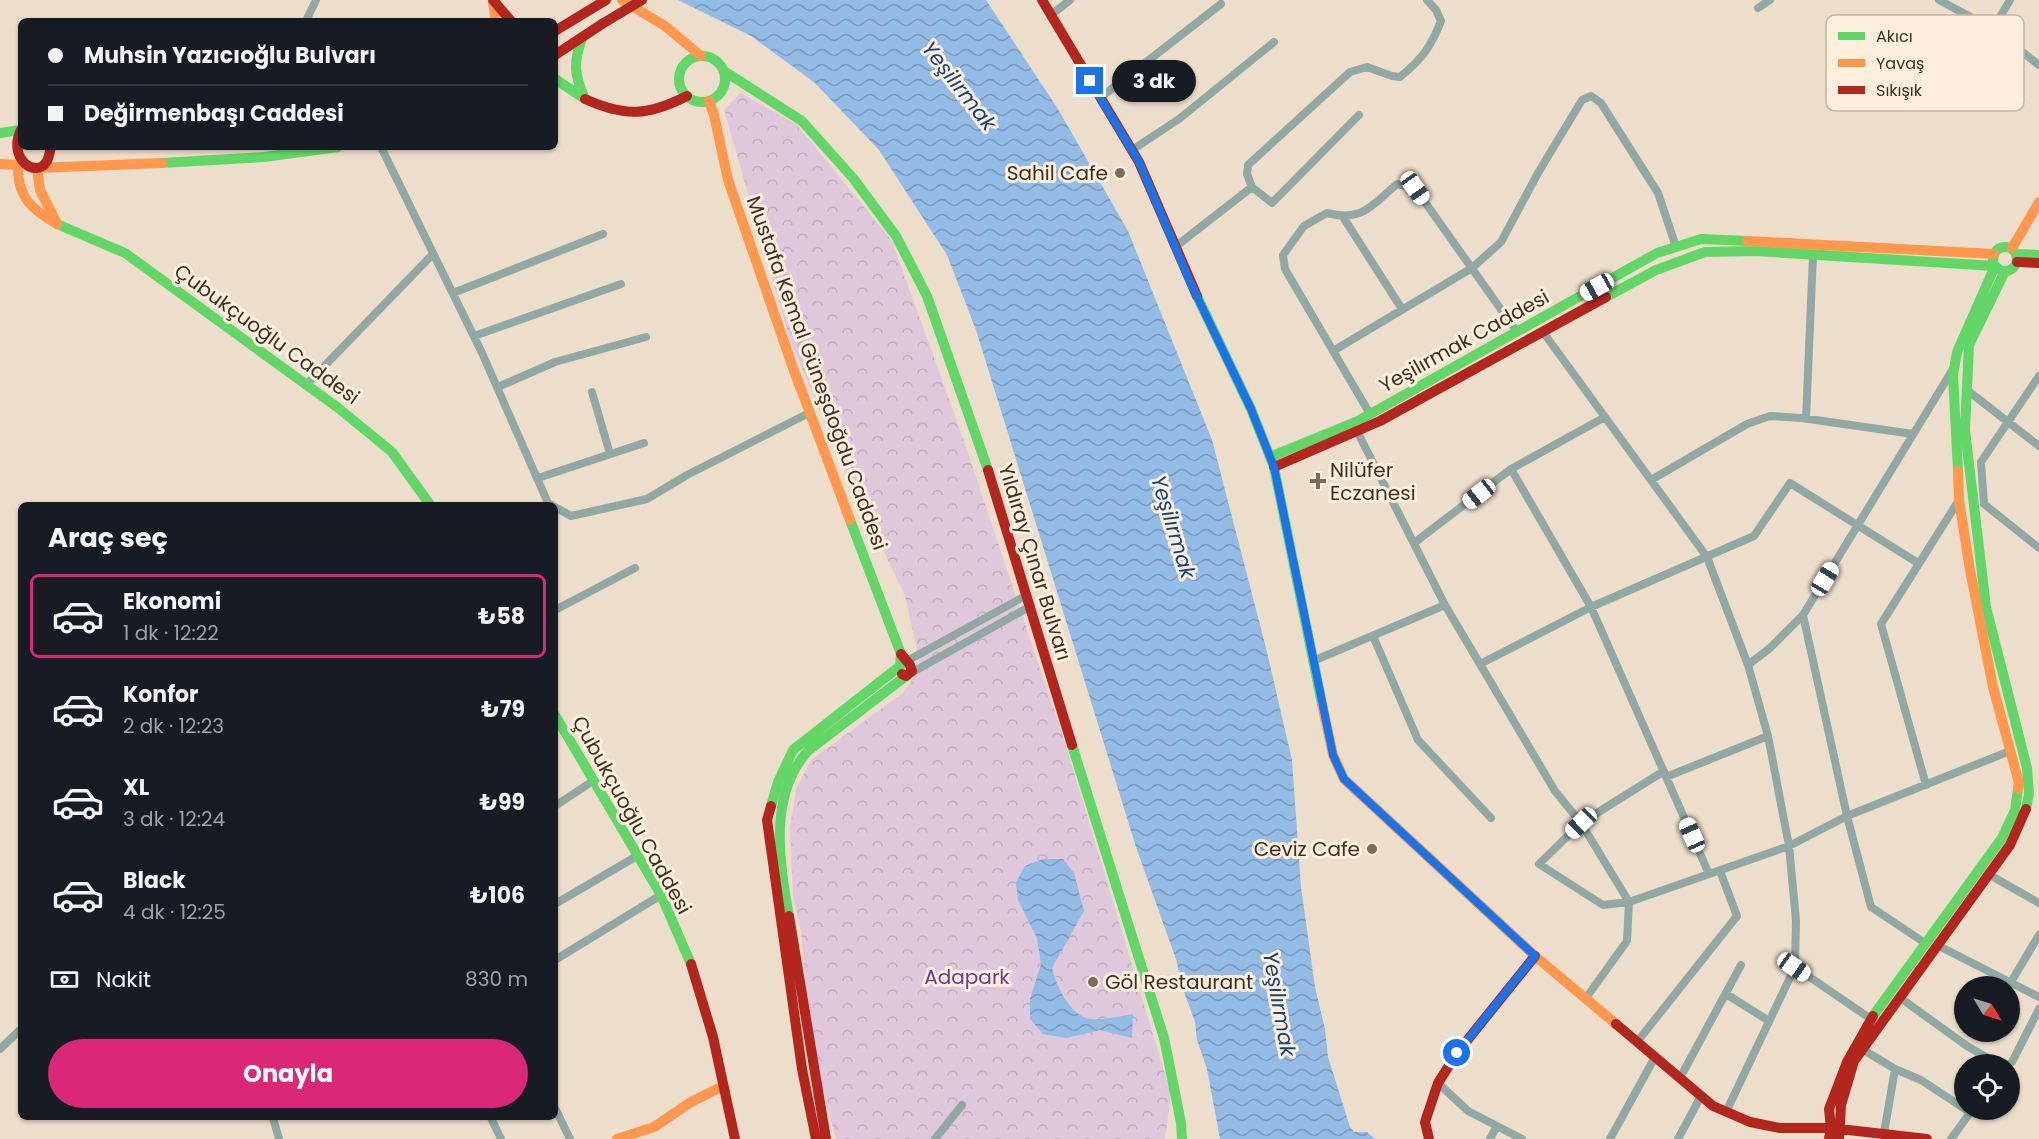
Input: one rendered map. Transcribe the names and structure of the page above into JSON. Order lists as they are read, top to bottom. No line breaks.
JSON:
{"streets":{"main road":["Çubukçuoğlu Caddesi","Yeşilırmak Caddesi","Mustafa Kemal Güneşdoğdu Caddesi","Yıldıray Çınar Bulvarı"]},"crossings":[["Mustafa Kemal Güneşdoğdu Caddesi","Yıldıray Çınar Bulvarı"]],"water":["Yeşilırmak"],"parks":["Adapark"],"places":{"other":["Sahil Cafe","Ceviz Cafe","Göl Restaurant"],"health":["Nilüfer Eczanesi"]},"legend":["Akıcı","Yavaş","Sıkışık"],"north":"bottom right","page":{"banner":["Muhsin Yazıcıoğlu Bulvarı","Değirmenbaşı Caddesi"],"bubble":"3 dk","heading":"Araç seç","list":[{"name":"Ekonomi","note":"1 dk · 12:22","value":"₺58"},{"name":"Konfor","note":"2 dk · 12:23","value":"₺79"},{"name":"XL","note":"3 dk · 12:24","value":"₺99"},{"name":"Black","note":"4 dk · 12:25","value":"₺106"}],"pay":["Nakit","830 m"],"buttons":"Onayla"}}
